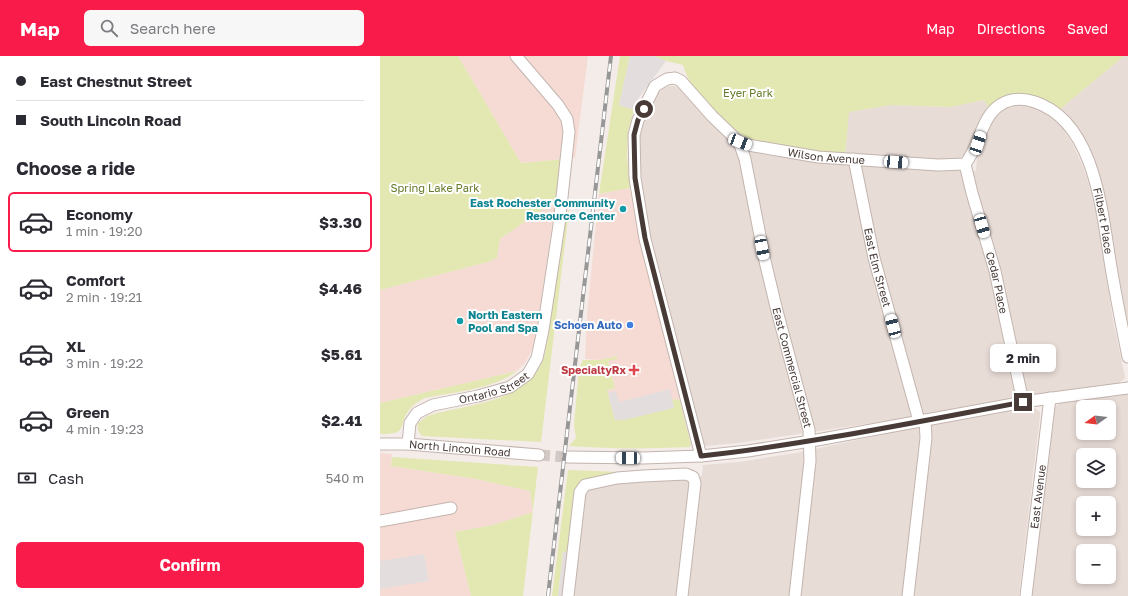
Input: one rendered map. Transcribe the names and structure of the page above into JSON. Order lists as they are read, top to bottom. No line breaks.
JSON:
{"streets":{"street":["Wilson Avenue","Filbert Place","East Elm Street","Cedar Place","East Commercial Street","Ontario Street","North Lincoln Road","East Avenue"]},"crossings":[["Wilson Avenue","Filbert Place"],["Wilson Avenue","East Elm Street"],["Wilson Avenue","Cedar Place"],["Wilson Avenue","East Commercial Street"],["Filbert Place","Cedar Place"],["Ontario Street","North Lincoln Road"]],"parks":["Eyer Park","Spring Lake Park"],"places":{"other":["East Rochester Community Resource Center","North Eastern Pool and Spa","Schoen Auto"],"health":["SpecialtyRx"]},"north":"left","page":{"header":"Map","search":"Search here","nav":["Map","Directions","Saved"],"banner":["East Chestnut Street","South Lincoln Road"],"heading":"Choose a ride","list":[{"name":"Economy","note":"1 min · 19:20","value":"$3.30"},{"name":"Comfort","note":"2 min · 19:21","value":"$4.46"},{"name":"XL","note":"3 min · 19:22","value":"$5.61"},{"name":"Green","note":"4 min · 19:23","value":"$2.41"}],"bubble":"2 min","map_buttons":["+","−"],"pay":["Cash","540 m"],"buttons":"Confirm"}}
